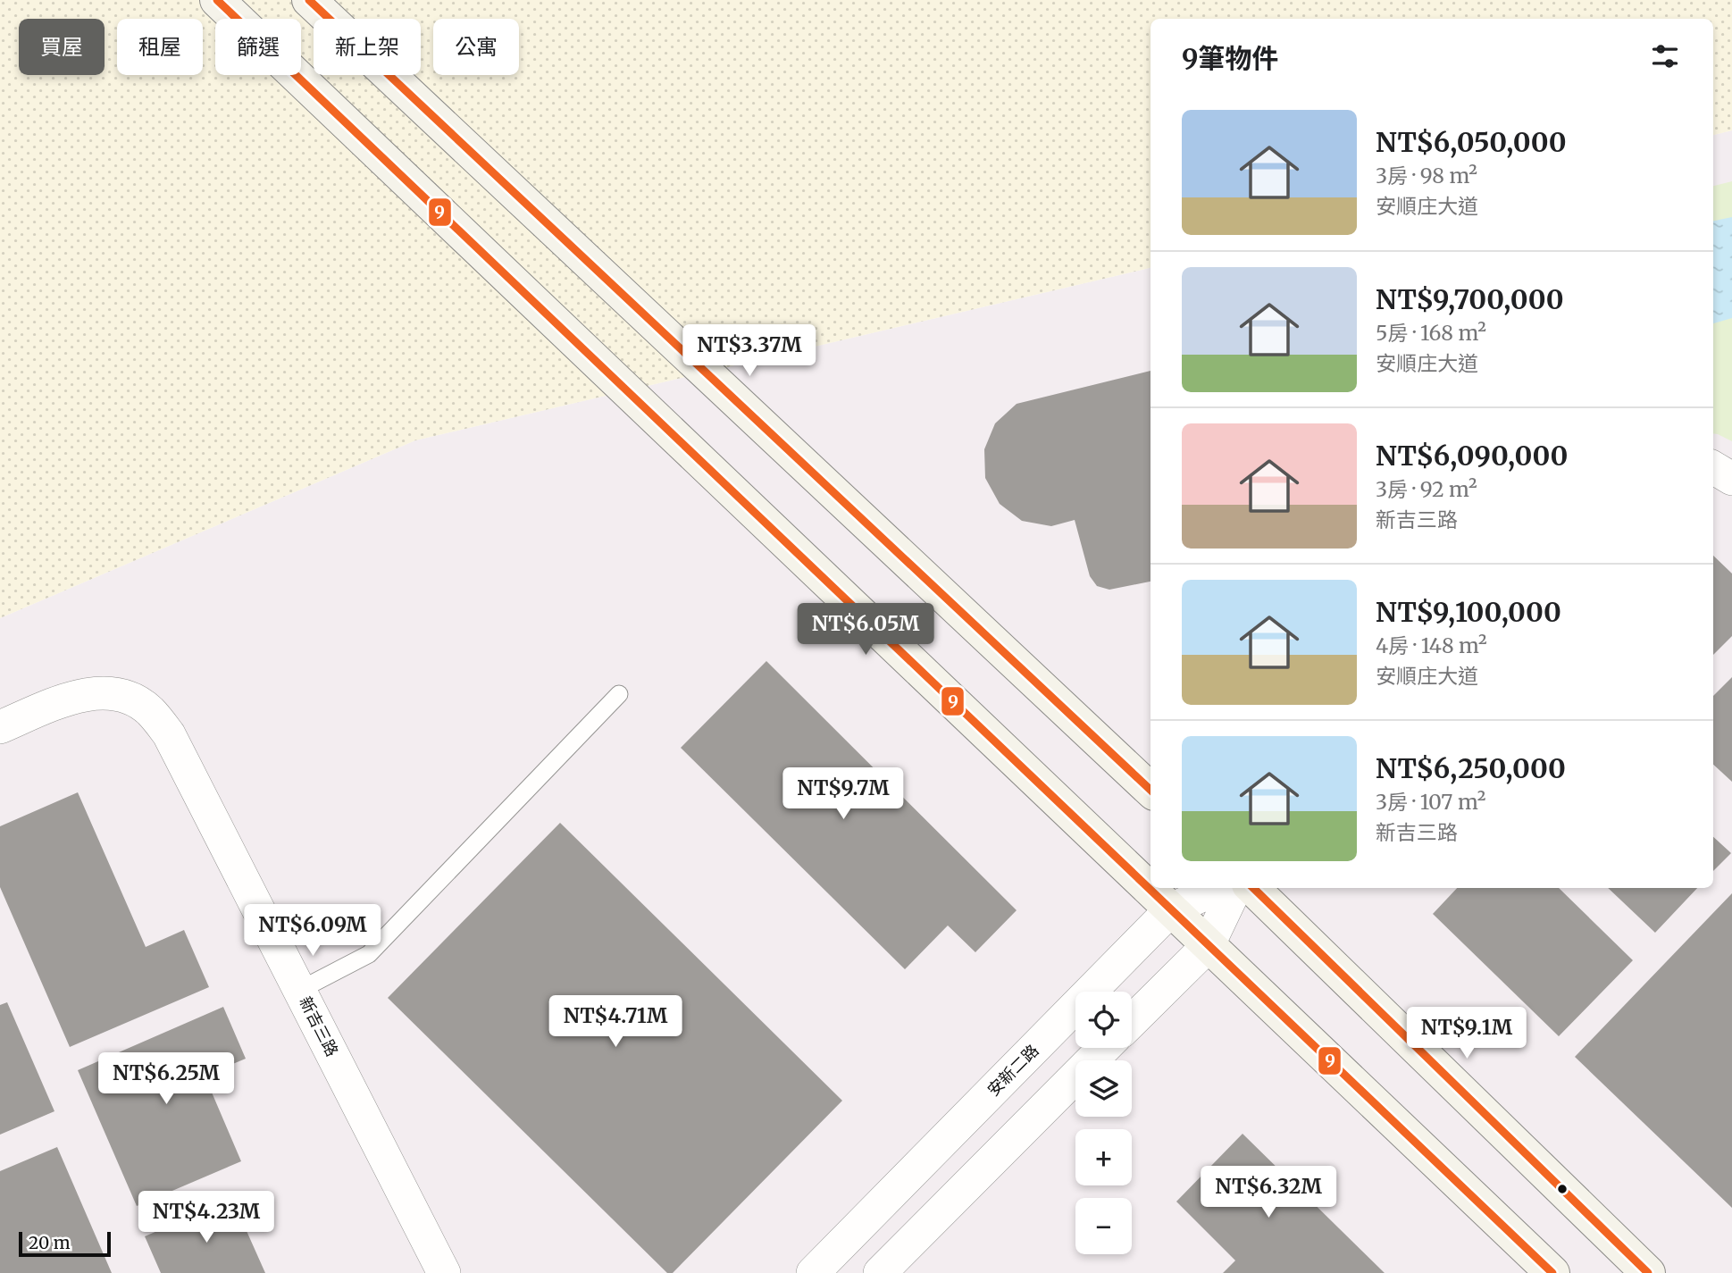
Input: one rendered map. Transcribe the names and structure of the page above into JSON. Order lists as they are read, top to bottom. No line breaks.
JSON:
{"streets":{"street":["新吉三路","安新二路"]},"lines":["transit line 9"],"scale_bar":"20 m","page":{"chip":["買屋","租屋","篩選","新上架","公寓"],"heading":"9筆物件","list":[{"name":"NT$6,050,000","note":"3房 · 98 m² · 安順庄大道"},{"name":"NT$9,700,000","note":"5房 · 168 m² · 安順庄大道"},{"name":"NT$6,090,000","note":"3房 · 92 m² · 新吉三路"},{"name":"NT$9,100,000","note":"4房 · 148 m² · 安順庄大道"},{"name":"NT$6,250,000","note":"3房 · 107 m² · 新吉三路"}],"price":["NT$3.37M","NT$6.05M","NT$9.7M","NT$6.09M","NT$4.71M","NT$9.1M","NT$6.25M","NT$6.32M","NT$4.23M"],"map_buttons":["+","−"],"scale":"20 m"}}
